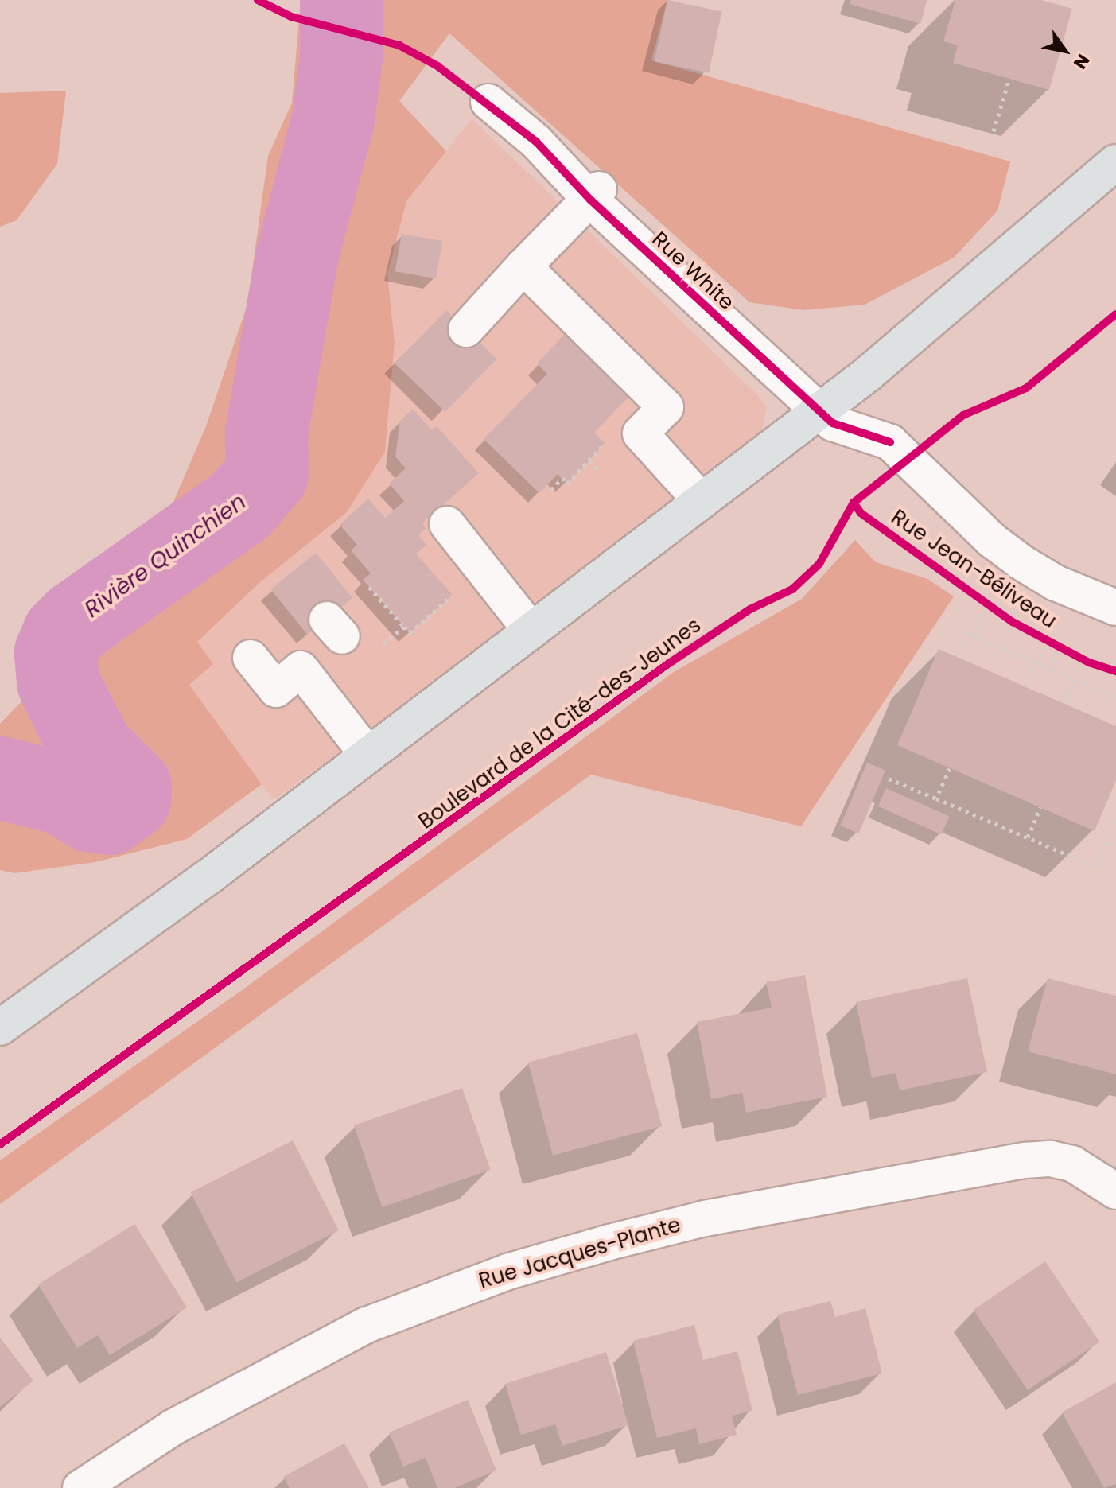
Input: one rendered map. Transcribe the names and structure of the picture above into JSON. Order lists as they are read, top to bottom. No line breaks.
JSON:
{"streets":{"street":["Rue White","Rue Jean-Béliveau","Rue Jacques-Plante"],"cycle path":["Boulevard de la Cité-des-Jeunes"]},"crossings":[["Rue White","Rue Jean-Béliveau"]],"water":["Rivière Quinchien"],"north":"bottom right"}
